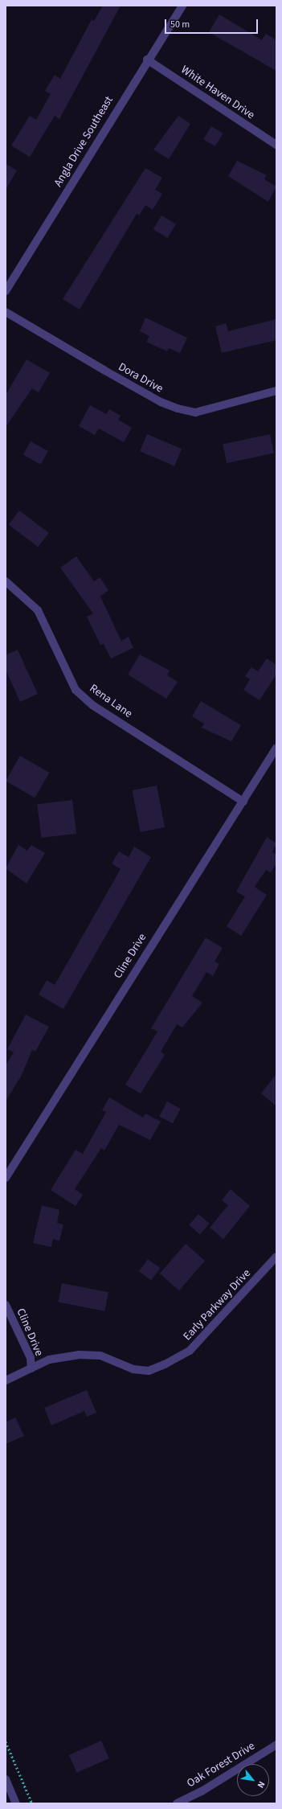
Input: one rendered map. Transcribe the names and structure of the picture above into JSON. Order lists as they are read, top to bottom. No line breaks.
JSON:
{"streets":{"street":["White Haven Drive","Angla Drive Southeast","Dora Drive","Rena Lane","Cline Drive","Early Parkway Drive","Oak Forest Drive"]},"crossings":[["White Haven Drive","Angla Drive Southeast"],["Rena Lane","Cline Drive"],["Cline Drive","Early Parkway Drive"]],"scale_bar":"50 m","north":"bottom right"}
